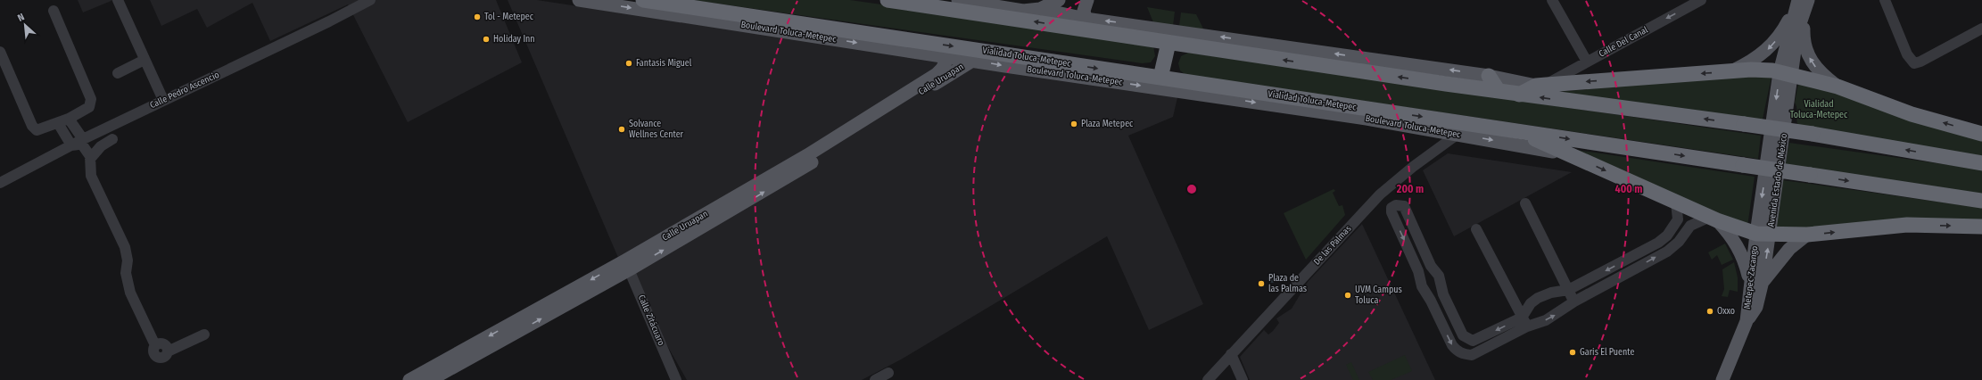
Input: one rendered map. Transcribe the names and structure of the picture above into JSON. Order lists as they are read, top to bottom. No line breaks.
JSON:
{"streets":{"highway":["Vialidad Toluca-Metepec"],"main road":["Boulevard Toluca-Metepec","Calle Uruapan","Avenida Estado de México","Metepec-Zacango"],"street":["Calle Del Canal","Calle Pedro Ascencio","De las Palmas","Calle Zitácuaro"]},"crossings":[["Boulevard Toluca-Metepec","Vialidad Toluca-Metepec"],["Boulevard Toluca-Metepec","Calle Uruapan"],["Boulevard Toluca-Metepec","De las Palmas"],["Vialidad Toluca-Metepec","De las Palmas"],["Calle Uruapan","Calle Zitácuaro"],["Avenida Estado de México","Metepec-Zacango"]],"one_way":["Calle Del Canal"],"parks":["Vialidad Toluca-Metepec"],"places":["Tol - Metepec","Holiday Inn","Fantasis Miguel","Plaza Metepec","Solvance Wellnes Center","Plaza de las Palmas","UVM Campus Toluca","Oxxo","Garis El Puente"],"north":"top left","rings":["200 m","400 m"]}
